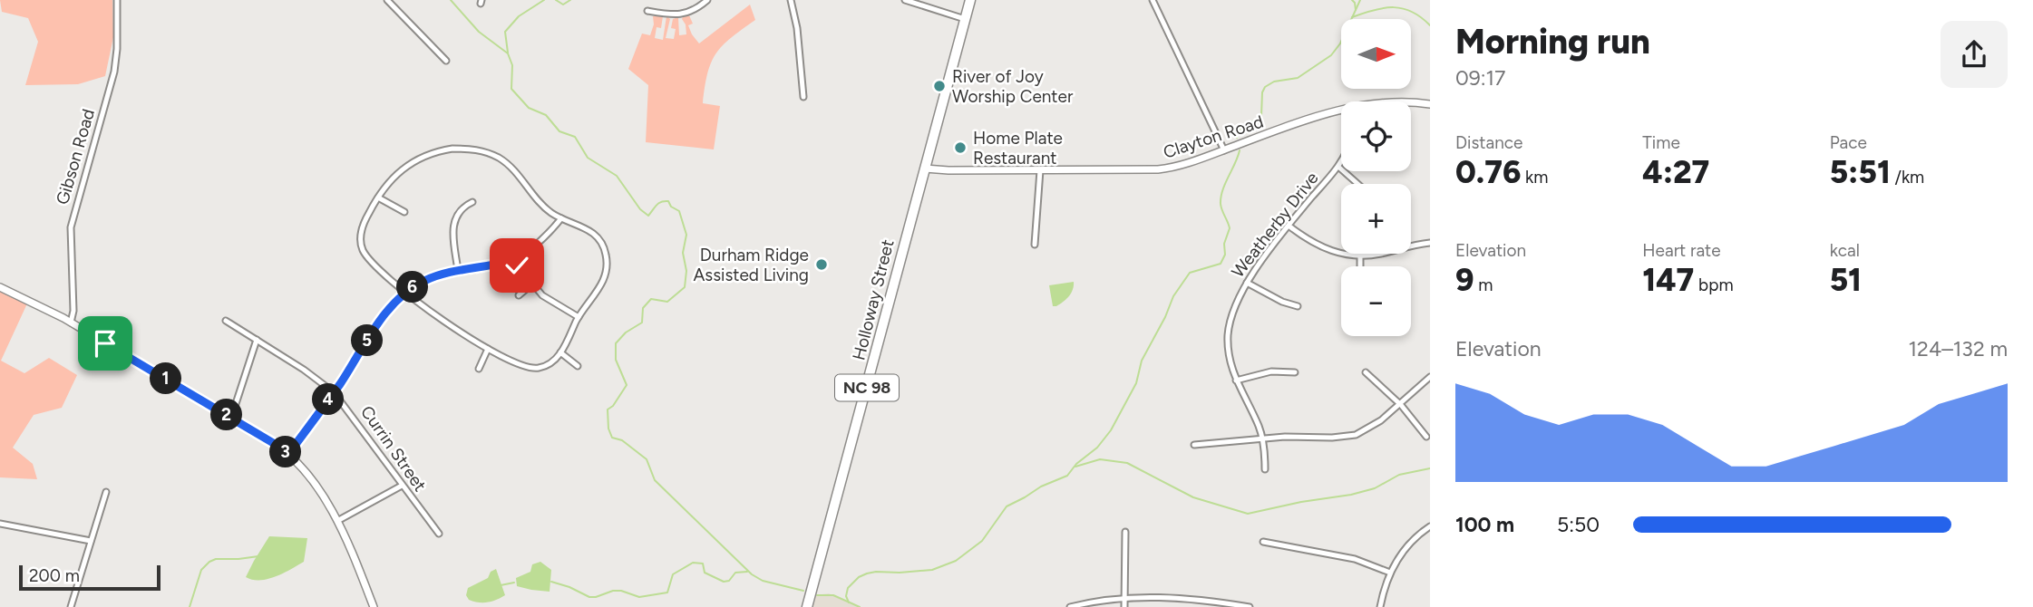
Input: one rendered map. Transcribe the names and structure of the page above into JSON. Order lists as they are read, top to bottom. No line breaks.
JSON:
{"streets":{"highway":["Holloway Street","NC 98"],"street":["Clayton Road","Gibson Road","Weatherby Drive","Currin Street"]},"crossings":[["Clayton Road","Holloway Street"]],"places":["River of Joy Worship Center","Home Plate Restaurant","Durham Ridge Assisted Living"],"scale_bar":"200 m","north":"right","page":{"heading":["Morning run","09:17"],"map_buttons":["+","−"],"stats":[["Distance","0.76 km"],["Time","4:27"],["Pace","5:51 /km"],["Elevation","9 m"],["Heart rate","147 bpm"],["kcal","51"]],"pins":["6","5","1","4","2","3"],"chart":["Elevation","124–132 m"],"list":[{"name":"100 m","note":"5:50"}],"scale":"200 m"}}
